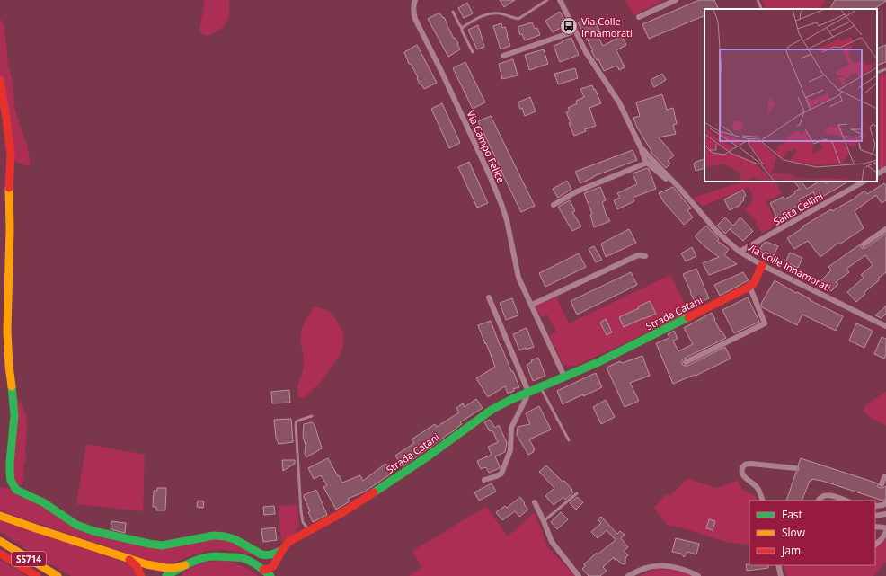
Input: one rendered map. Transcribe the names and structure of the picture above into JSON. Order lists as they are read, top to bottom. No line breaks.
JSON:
{"streets":{"main road":["Strada Catani","SS714"],"street":["Via Campo Felice","Salita Cellini","Via Colle Innamorati"]},"crossings":[["Via Campo Felice","Strada Catani"],["Salita Cellini","Via Colle Innamorati"],["Via Colle Innamorati","Strada Catani"]],"places":{"bus stop":["Via Colle Innamorati"]},"legend":["Fast","Slow","Jam"]}
